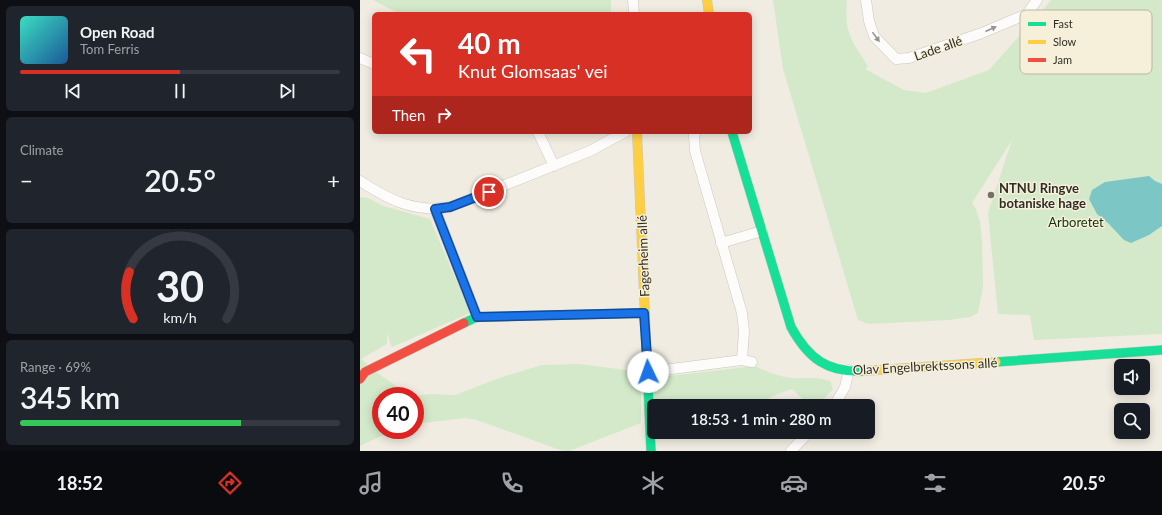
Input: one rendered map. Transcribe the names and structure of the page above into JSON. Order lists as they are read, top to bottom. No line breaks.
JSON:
{"streets":{"street":["Lade allé","Fagerheim allé","Olav Engelbrektssons allé"]},"parks":["Arboretet"],"places":["NTNU Ringve botaniske hage"],"legend":["Fast","Slow","Jam"],"page":{"turn":["40 m","Knut Glomsaas' vei"],"song":["Open Road","Tom Ferris"],"then":"Then","tile":["Climate",["Range · 69%","345 km"]],"heat":["−","20.5°","+"],"limit":"40","trip":"18:53 · 1 min · 280 m","tabs":["18:52","20.5°"],"gauge":["30","km/h"]}}
